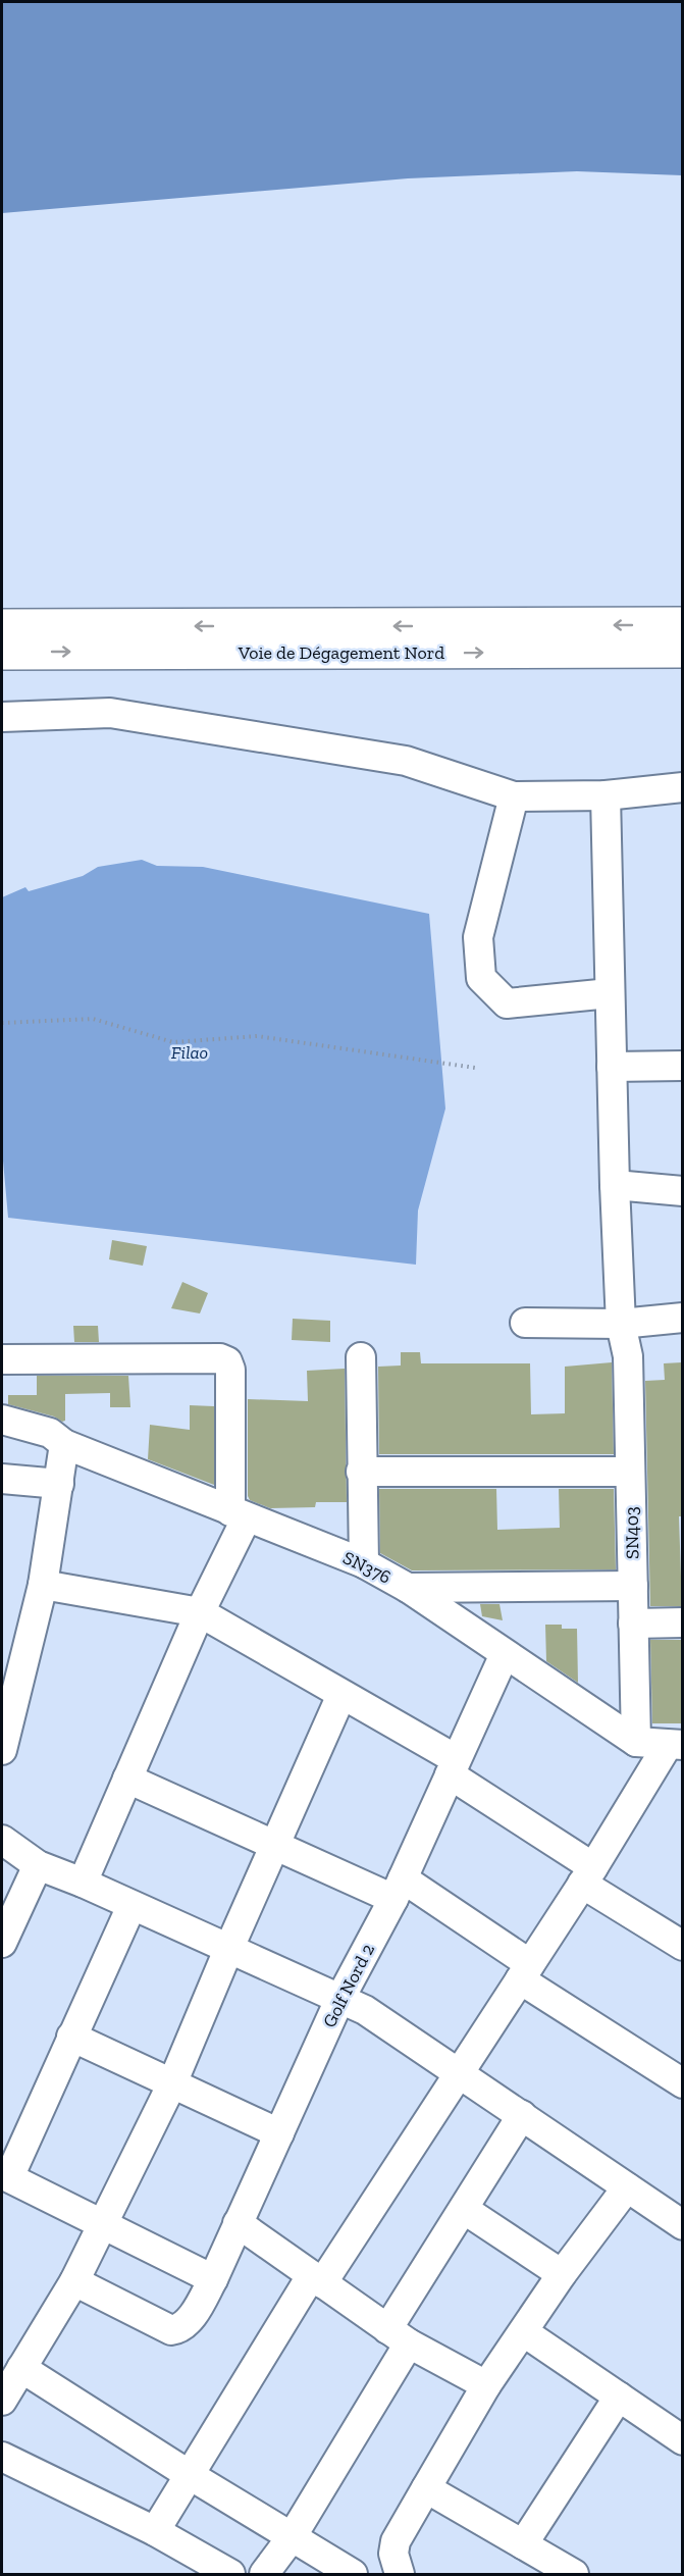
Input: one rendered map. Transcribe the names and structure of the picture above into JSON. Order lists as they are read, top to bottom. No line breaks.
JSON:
{"streets":{"highway":["Voie de Dégagement Nord"],"street":["SN403","SN376","Golf Nord 2"]},"crossings":[["SN403","SN376"],["SN376","Golf Nord 2"]],"parks":["Filao"]}
